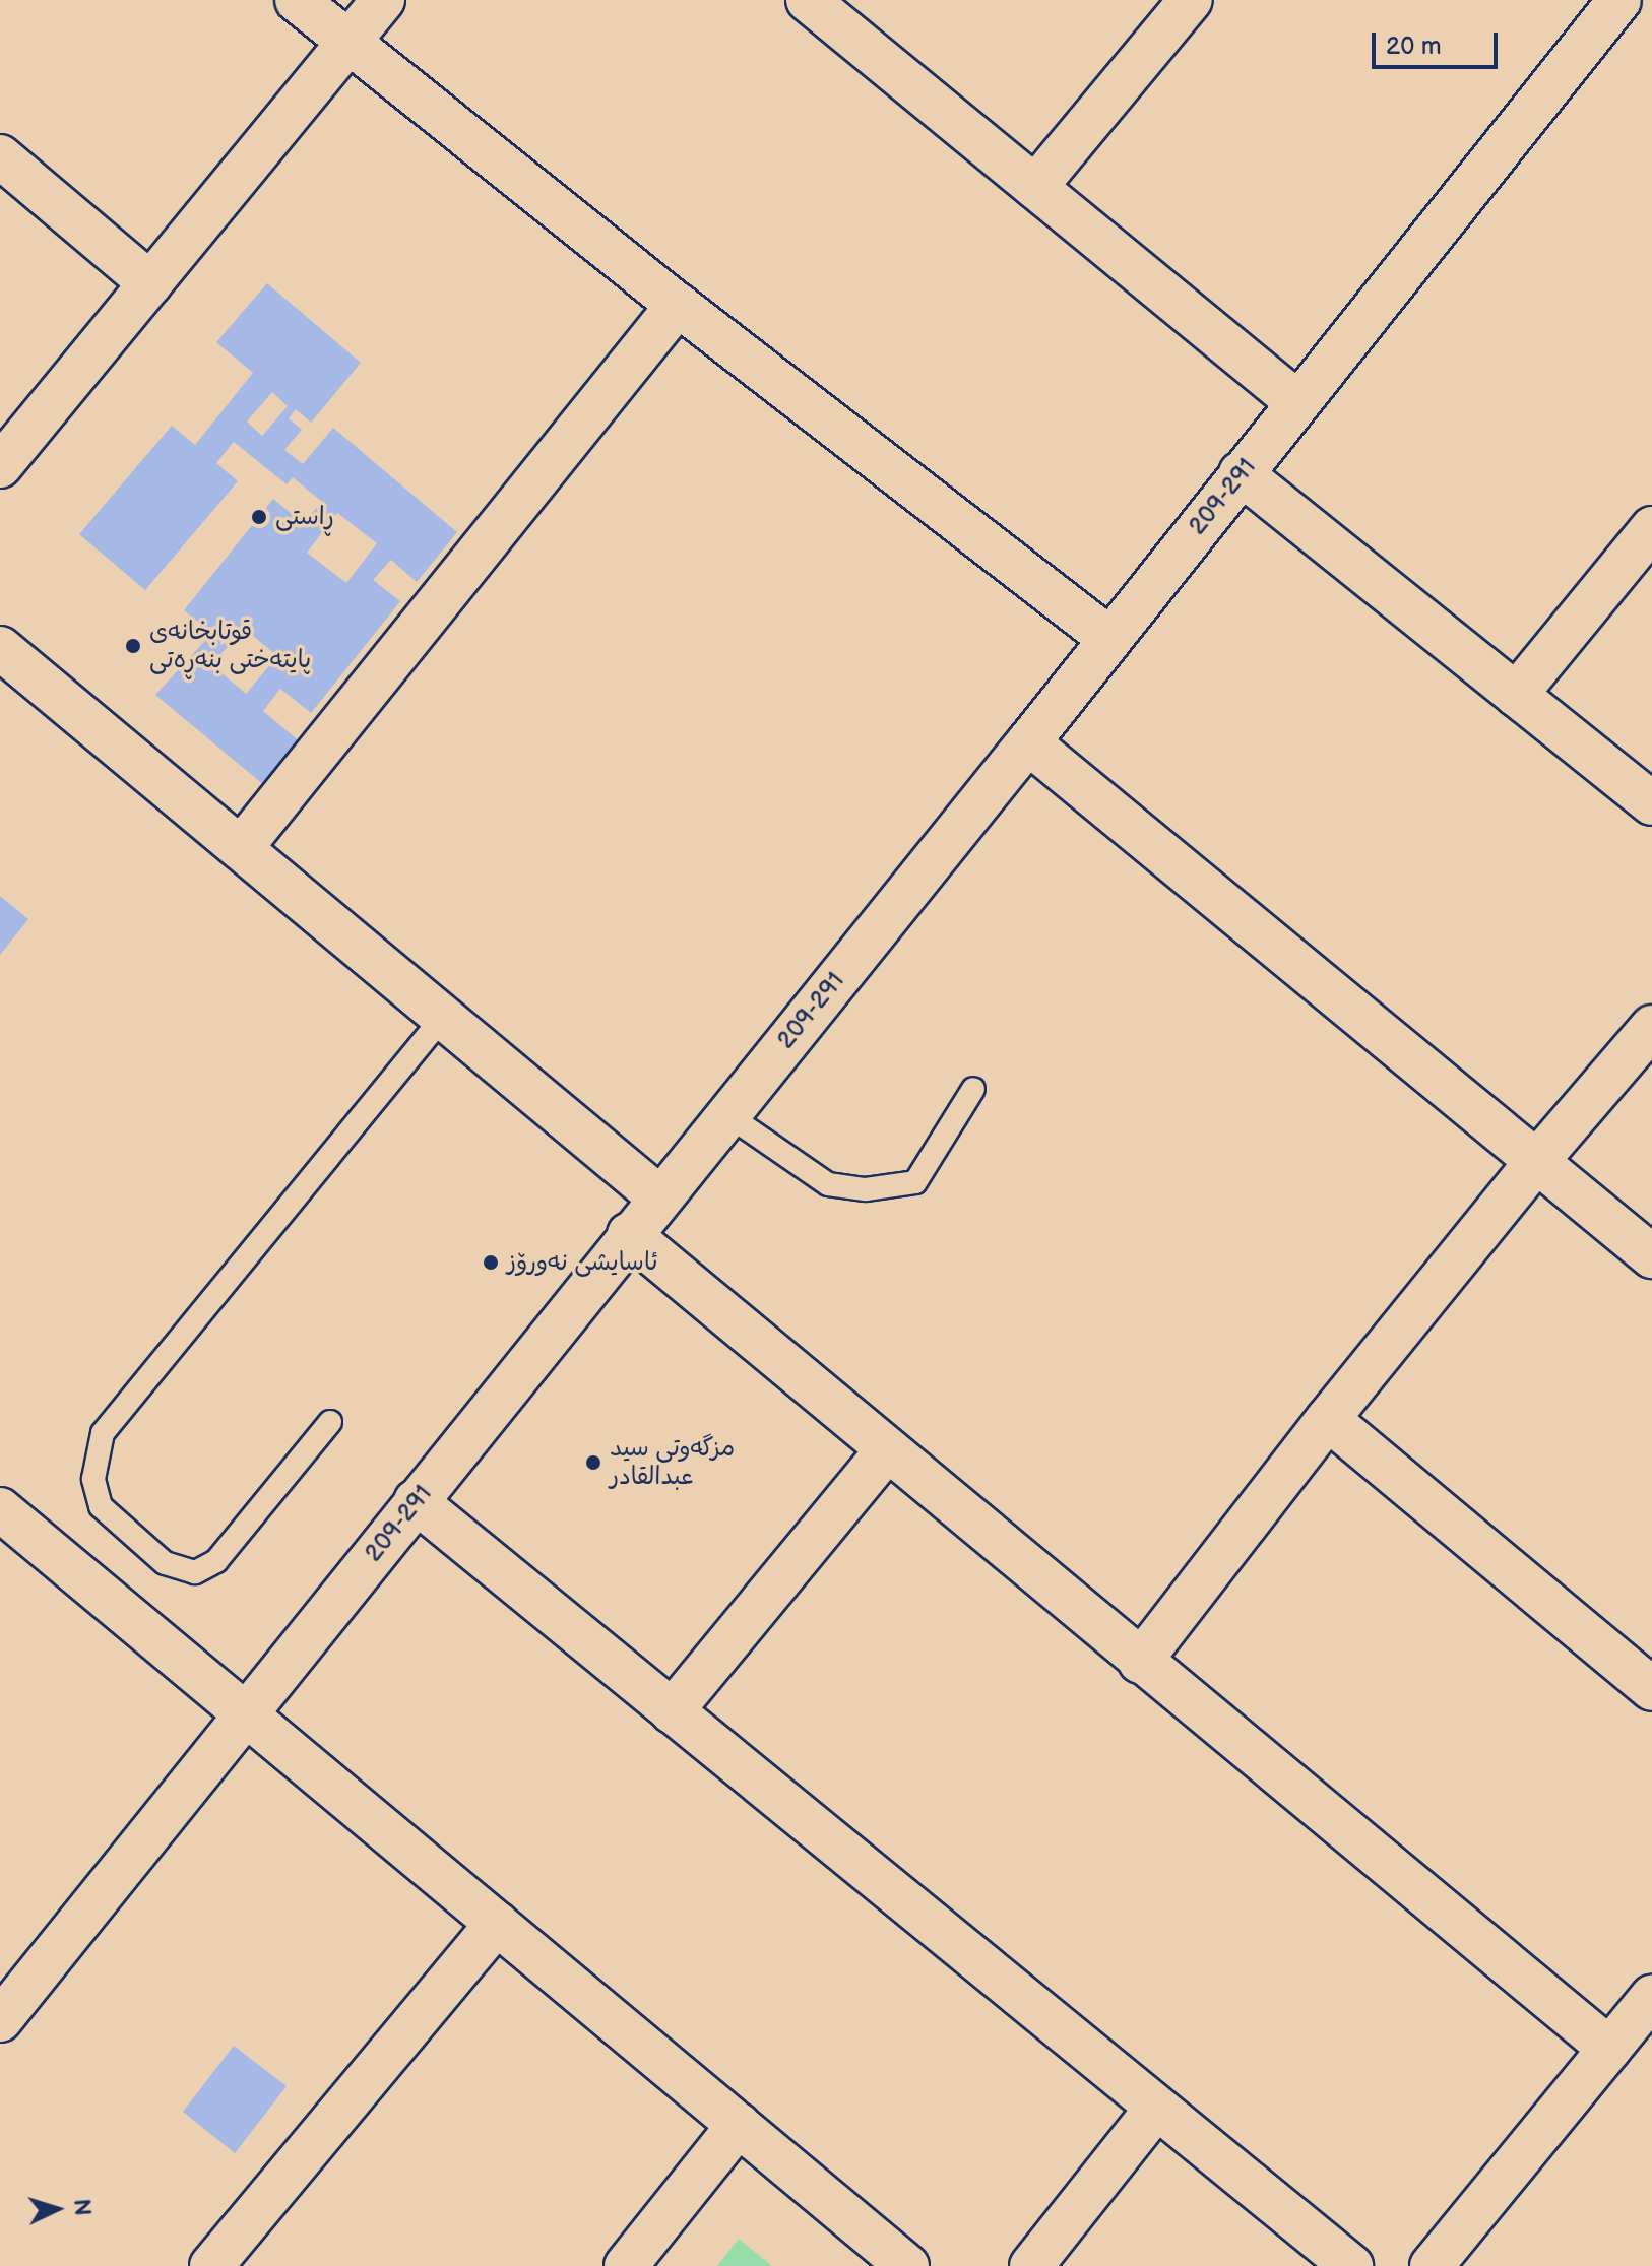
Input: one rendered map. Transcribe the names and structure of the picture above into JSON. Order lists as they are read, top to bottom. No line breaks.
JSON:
{"streets":{"street":["209-291"]},"places":["ڕاستی","قوتابخانەی پایتەختی بنەڕەتی","ئاسایشی نەورۆز","مزگەوتی سید عبدالقادر"],"scale_bar":"20 m","north":"right"}
